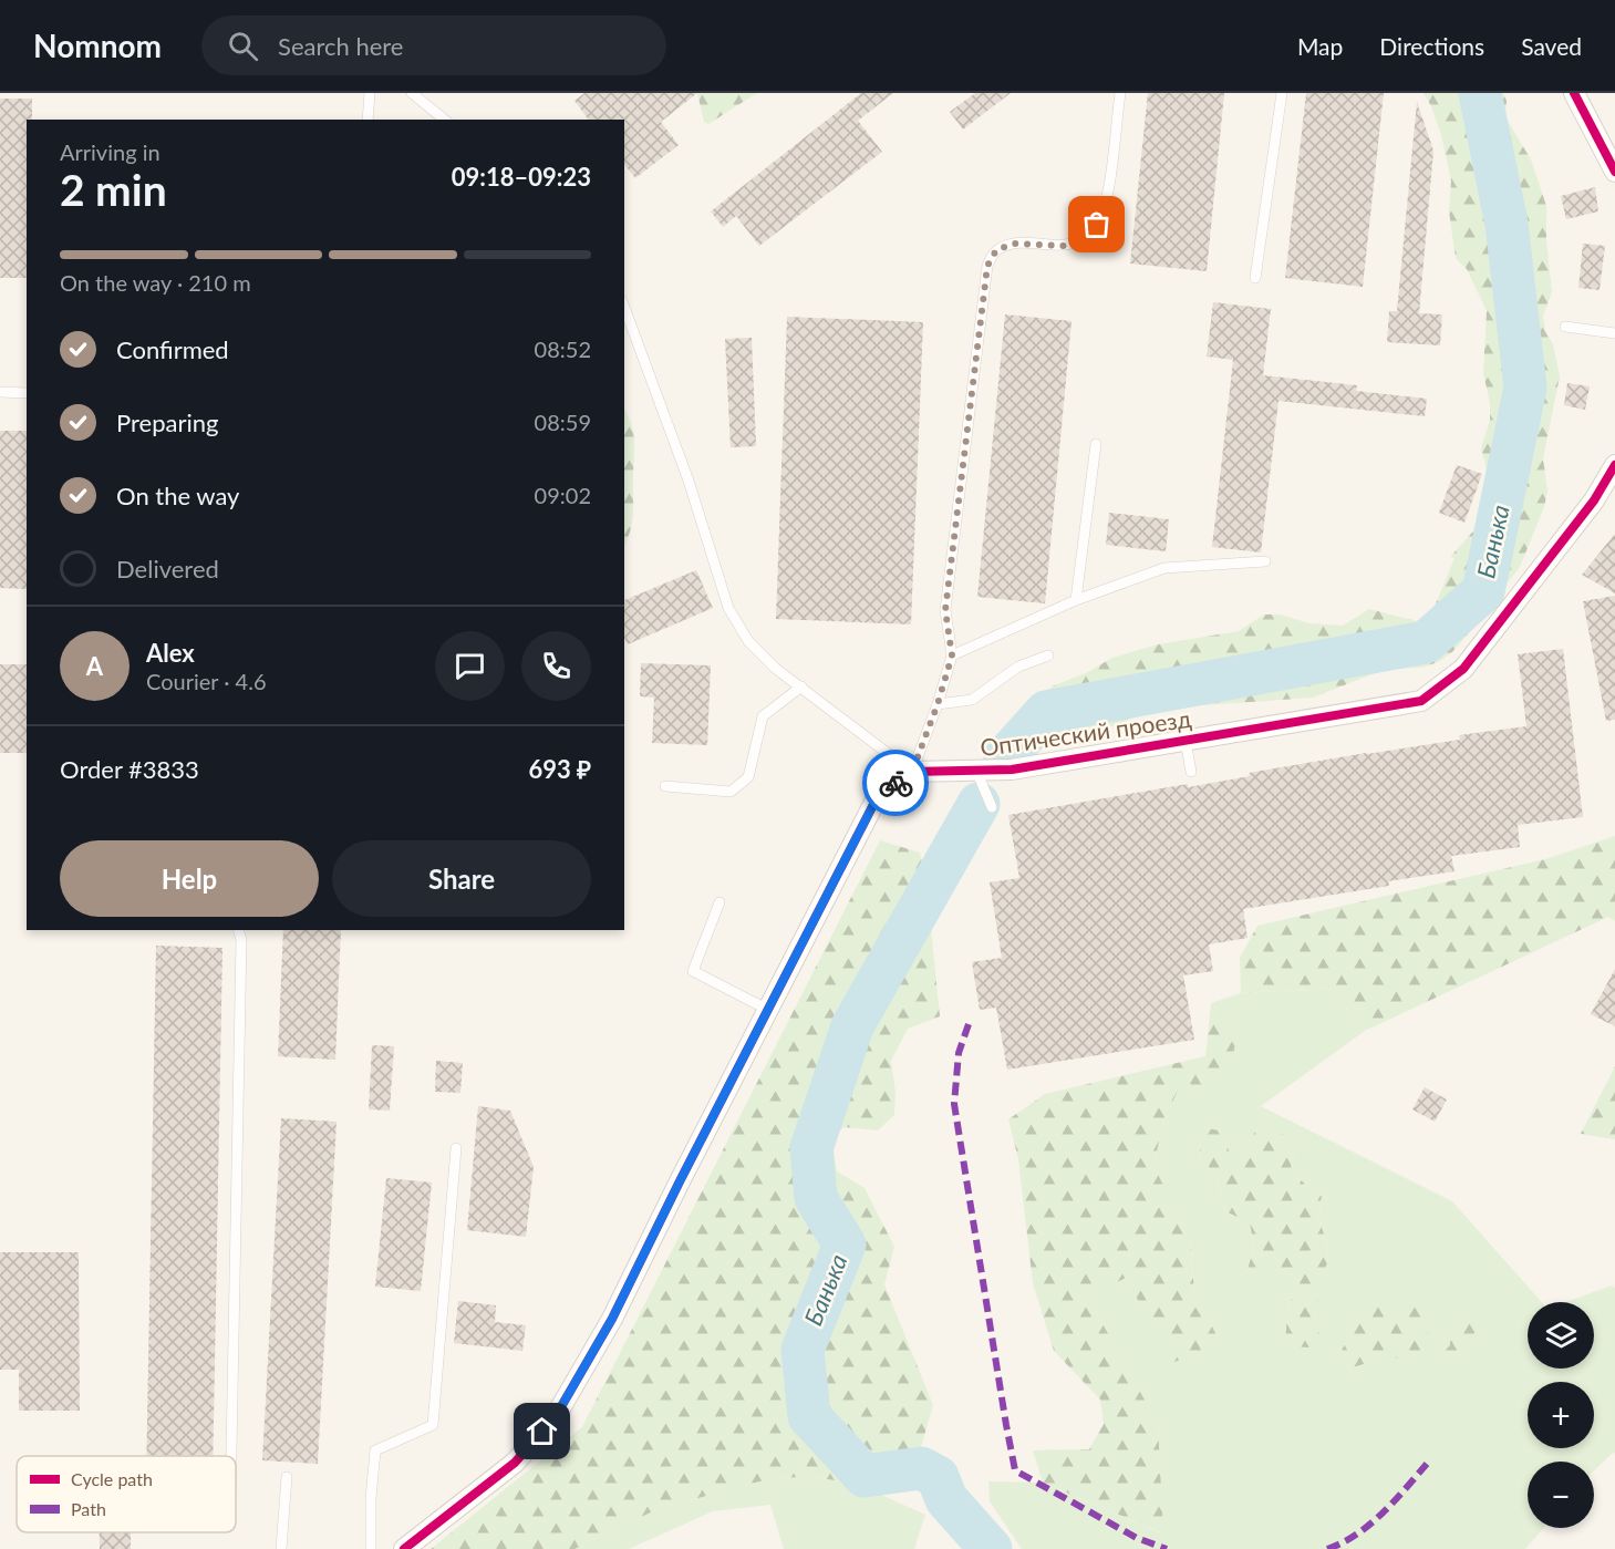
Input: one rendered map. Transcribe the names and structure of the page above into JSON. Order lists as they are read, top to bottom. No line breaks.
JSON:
{"streets":{"street":["Оптический проезд"]},"water":["Банька"],"legend":["Cycle path","Path"],"page":{"header":"Nomnom","search":"Search here","nav":["Map","Directions","Saved"],"heading":["2 min","Arriving in","09:18–09:23"],"panel":["Alex","Courier · 4.6","Order #3833","693 ₽"],"bar":"On the way · 210 m","list":[["Confirmed","08:52"],["Preparing","08:59"],["On the way","09:02"],"Delivered"],"round":"A","buttons":["Help","Share"],"map_buttons":["+","−"]}}
